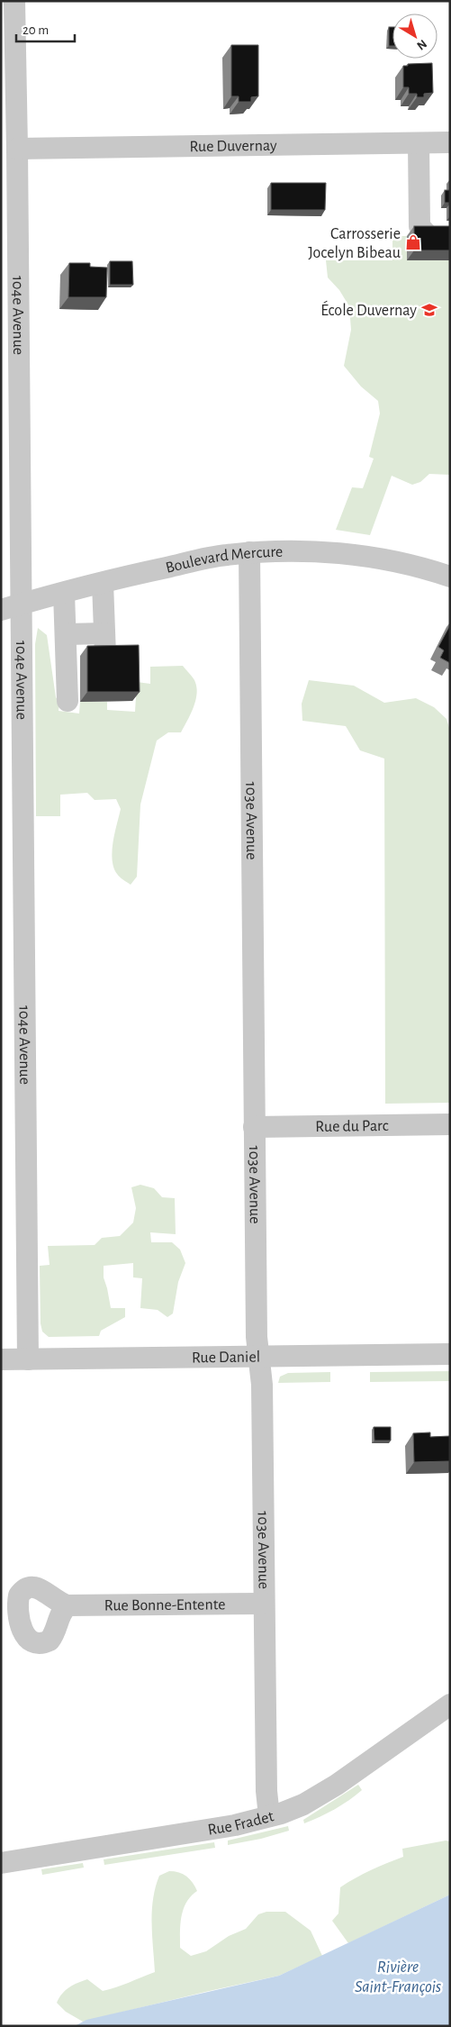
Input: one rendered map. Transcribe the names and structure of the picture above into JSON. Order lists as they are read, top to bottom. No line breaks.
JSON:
{"streets":{"street":["Rue Duvernay","104e Avenue","Boulevard Mercure","103e Avenue","Rue du Parc","Rue Daniel","Rue Bonne-Entente","Rue Fradet"]},"crossings":[["Rue Duvernay","104e Avenue"],["104e Avenue","Boulevard Mercure"],["104e Avenue","Rue Daniel"],["Boulevard Mercure","103e Avenue"],["103e Avenue","Rue du Parc"],["103e Avenue","Rue Daniel"],["103e Avenue","Rue Bonne-Entente"],["103e Avenue","Rue Fradet"]],"water":["Rivière Saint-François"],"places":{"shop":["Carrosserie Jocelyn Bibeau"],"school or university":["École Duvernay"]},"scale_bar":"20 m","north":"bottom right"}
